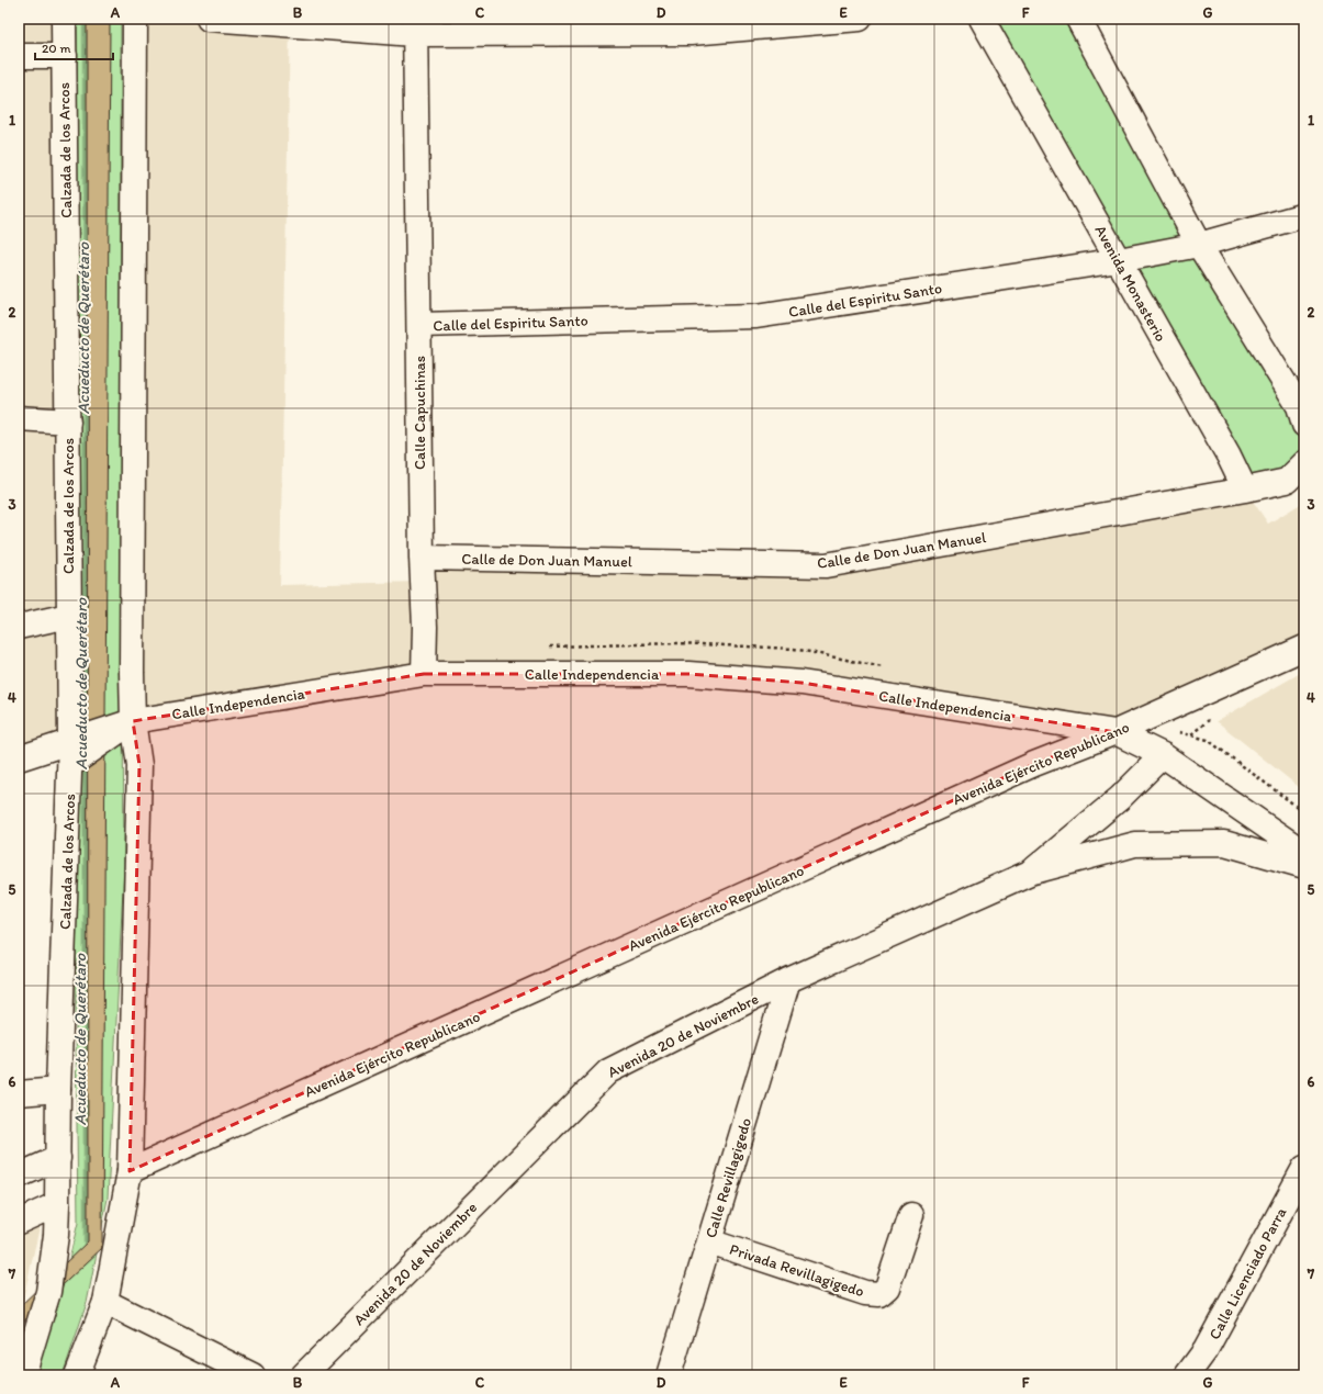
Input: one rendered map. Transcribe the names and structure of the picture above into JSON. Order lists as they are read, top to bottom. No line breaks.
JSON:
{"streets":{"street":["Calzada de los Arcos","Avenida Monasterio","Calle del Espiritu Santo","Calle Capuchinas","Calle de Don Juan Manuel","Calle Independencia","Avenida Ejército Republicano","Avenida 20 de Noviembre","Calle Revillagigedo","Privada Revillagigedo","Calle Licenciado Parra"]},"crossings":[["Avenida Monasterio","Calle del Espiritu Santo"],["Avenida Monasterio","Calle de Don Juan Manuel"],["Calle del Espiritu Santo","Calle Capuchinas"],["Calle Capuchinas","Calle de Don Juan Manuel"],["Calle Capuchinas","Calle Independencia"],["Calle Independencia","Avenida Ejército Republicano"],["Avenida 20 de Noviembre","Calle Revillagigedo"],["Calle Revillagigedo","Privada Revillagigedo"]],"water":["Acueducto de Querétaro"],"scale_bar":"20 m","grid":{"columns":["A","B","C","D","E","F","G"],"rows":["1","2","3","4","5","6","7"]}}
